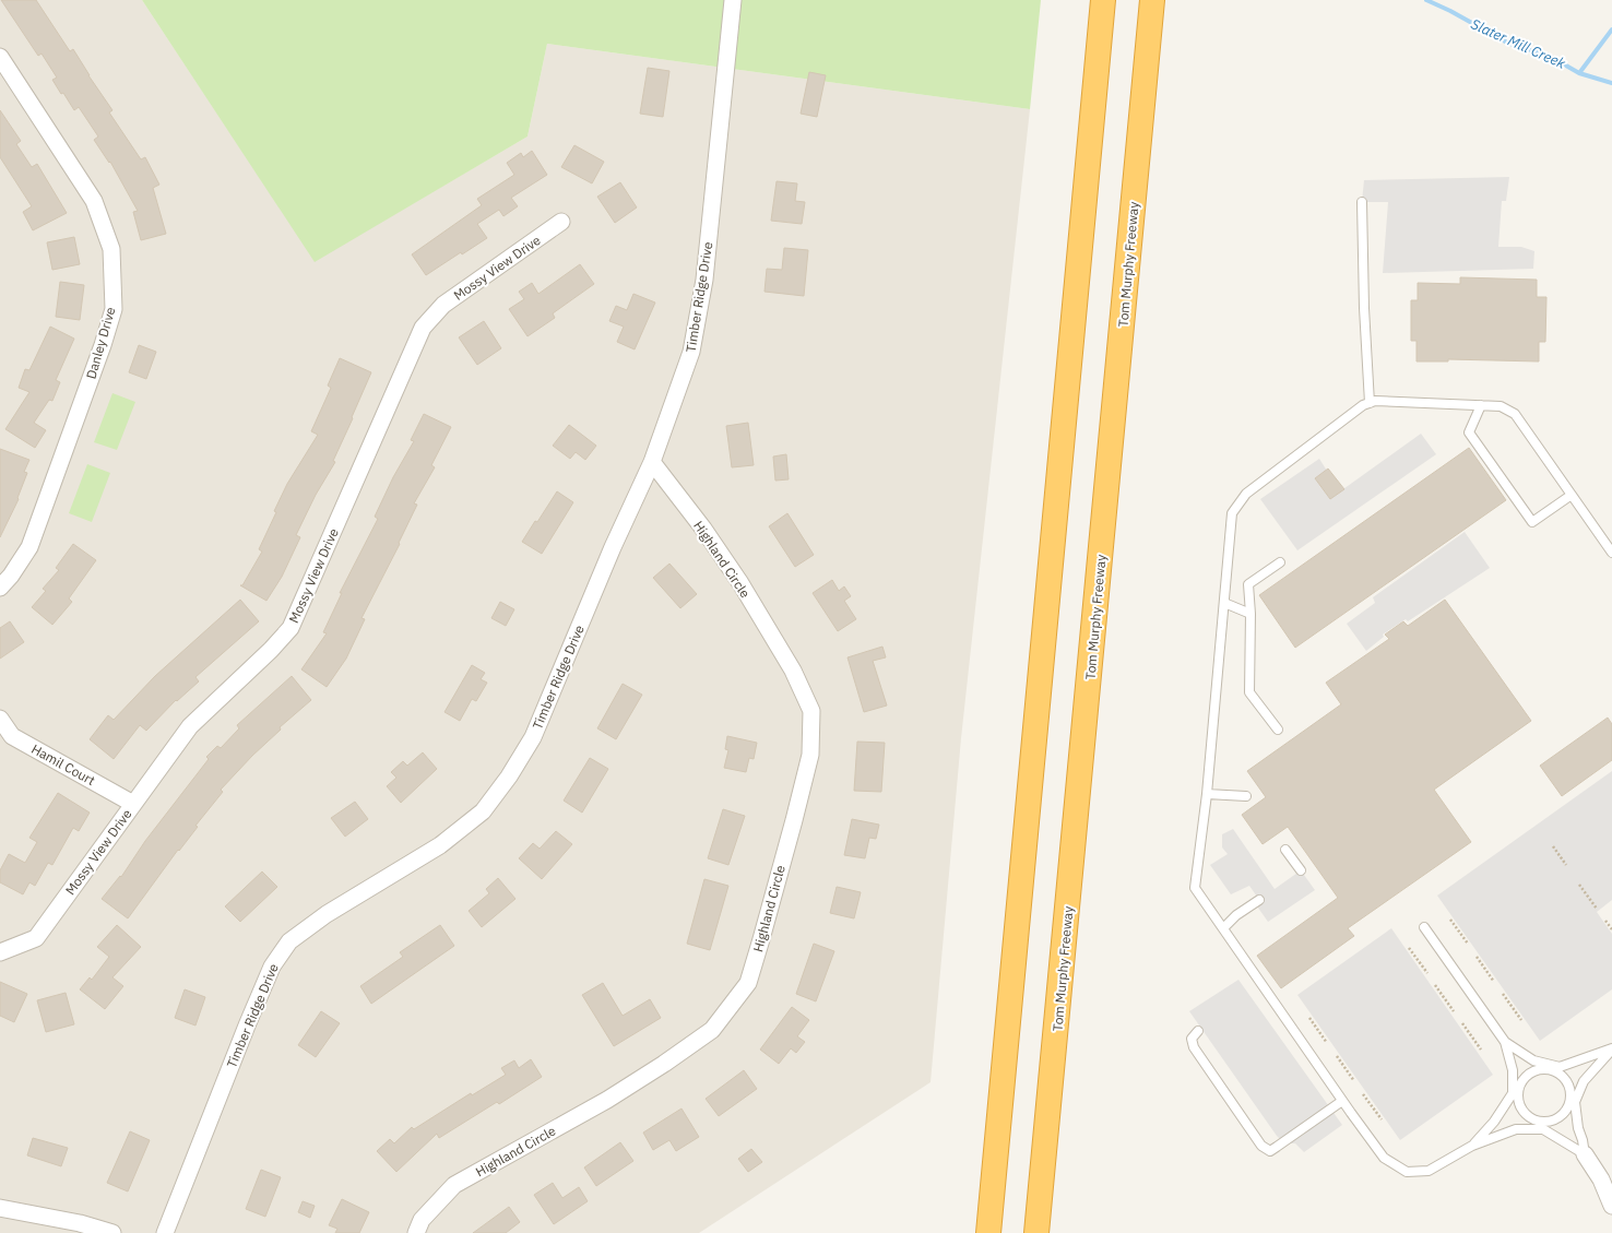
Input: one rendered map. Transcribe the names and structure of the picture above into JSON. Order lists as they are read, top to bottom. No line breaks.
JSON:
{"streets":{"highway":["Tom Murphy Freeway"],"street":["Mossy View Drive","Timber Ridge Drive","Danley Drive","Highland Circle","Hamil Court"]},"crossings":[["Mossy View Drive","Hamil Court"],["Timber Ridge Drive","Highland Circle"]],"water":["Slater Mill Creek"]}
